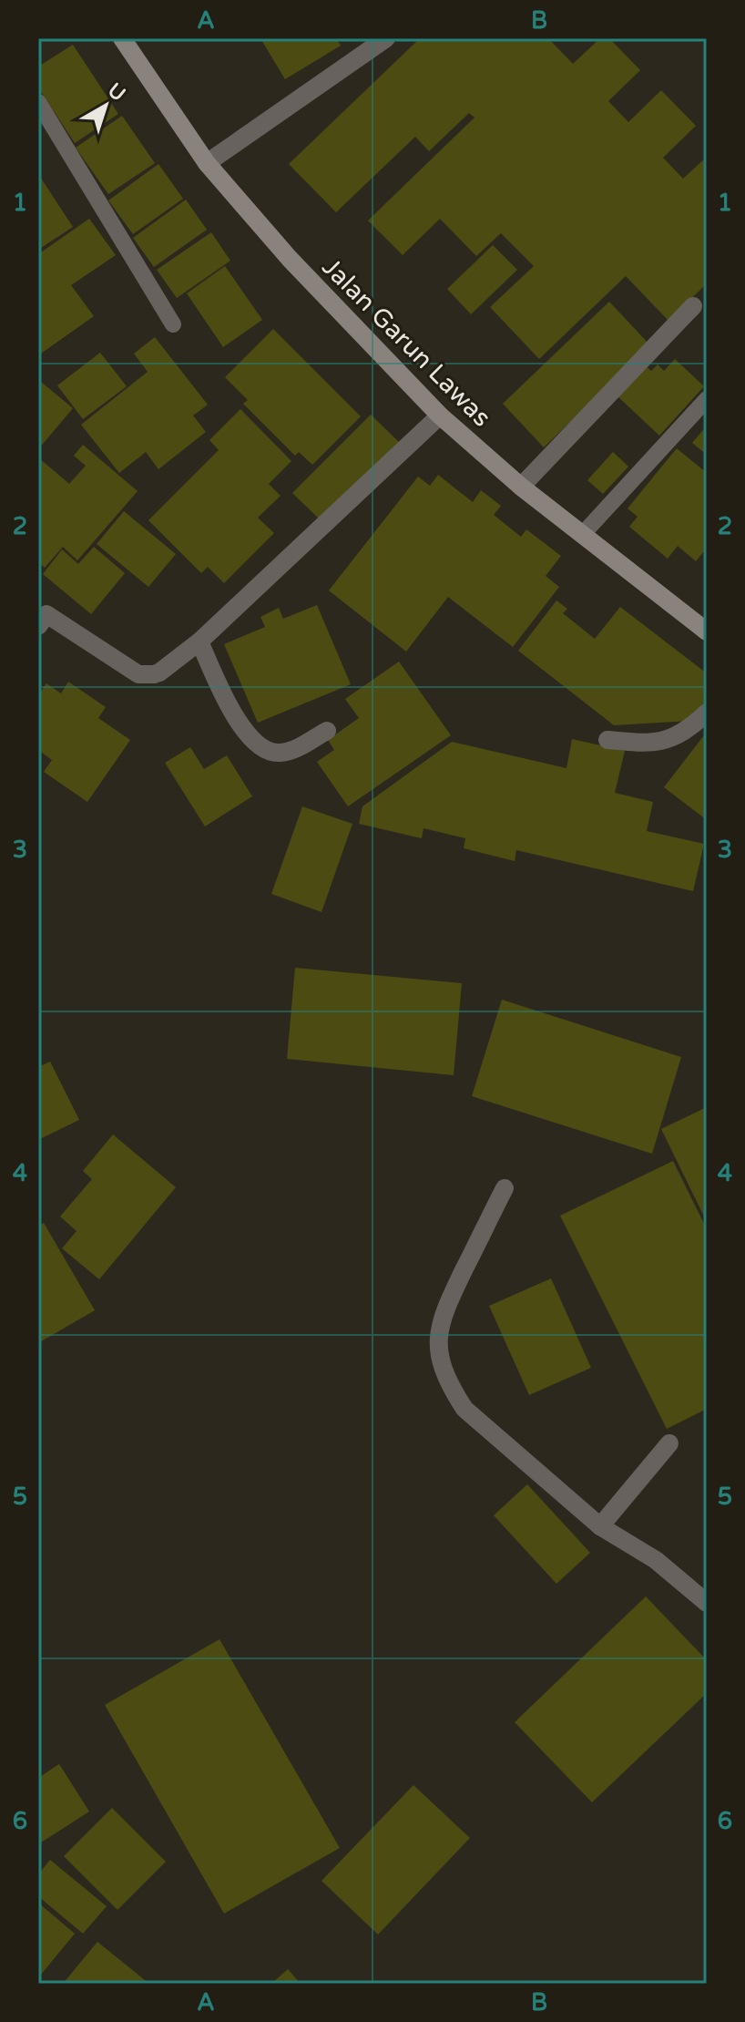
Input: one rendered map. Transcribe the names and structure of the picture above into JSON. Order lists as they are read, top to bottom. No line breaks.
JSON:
{"streets":{"main road":["Jalan Garun Lawas"]},"north":"top right","grid":{"columns":["A","B"],"rows":["1","2","3","4","5","6"]}}
